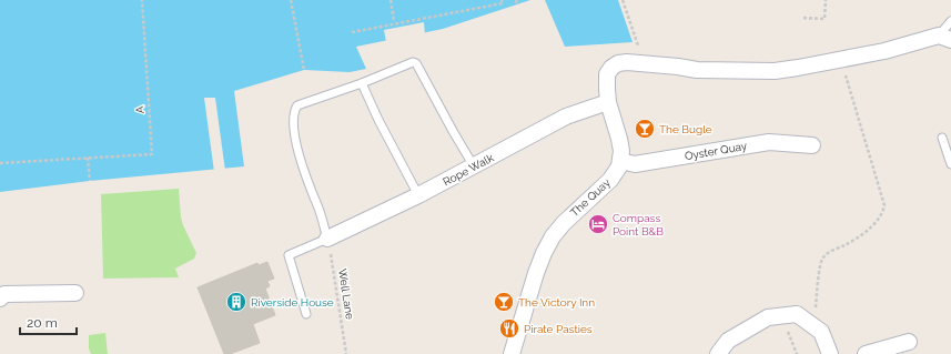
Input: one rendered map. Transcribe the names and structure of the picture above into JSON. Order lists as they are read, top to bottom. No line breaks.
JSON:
{"streets":{"street":["Oyster Quay","Rope Walk","The Quay"],"path":["A","Well Lane"]},"crossings":[["Oyster Quay","The Quay"],["Rope Walk","Well Lane"]],"places":{"bar":["The Bugle","The Victory Inn"],"hotel":["Compass Point B&B"],"building":["Riverside House"],"restaurant":["Pirate Pasties"]},"scale_bar":"20 m"}
